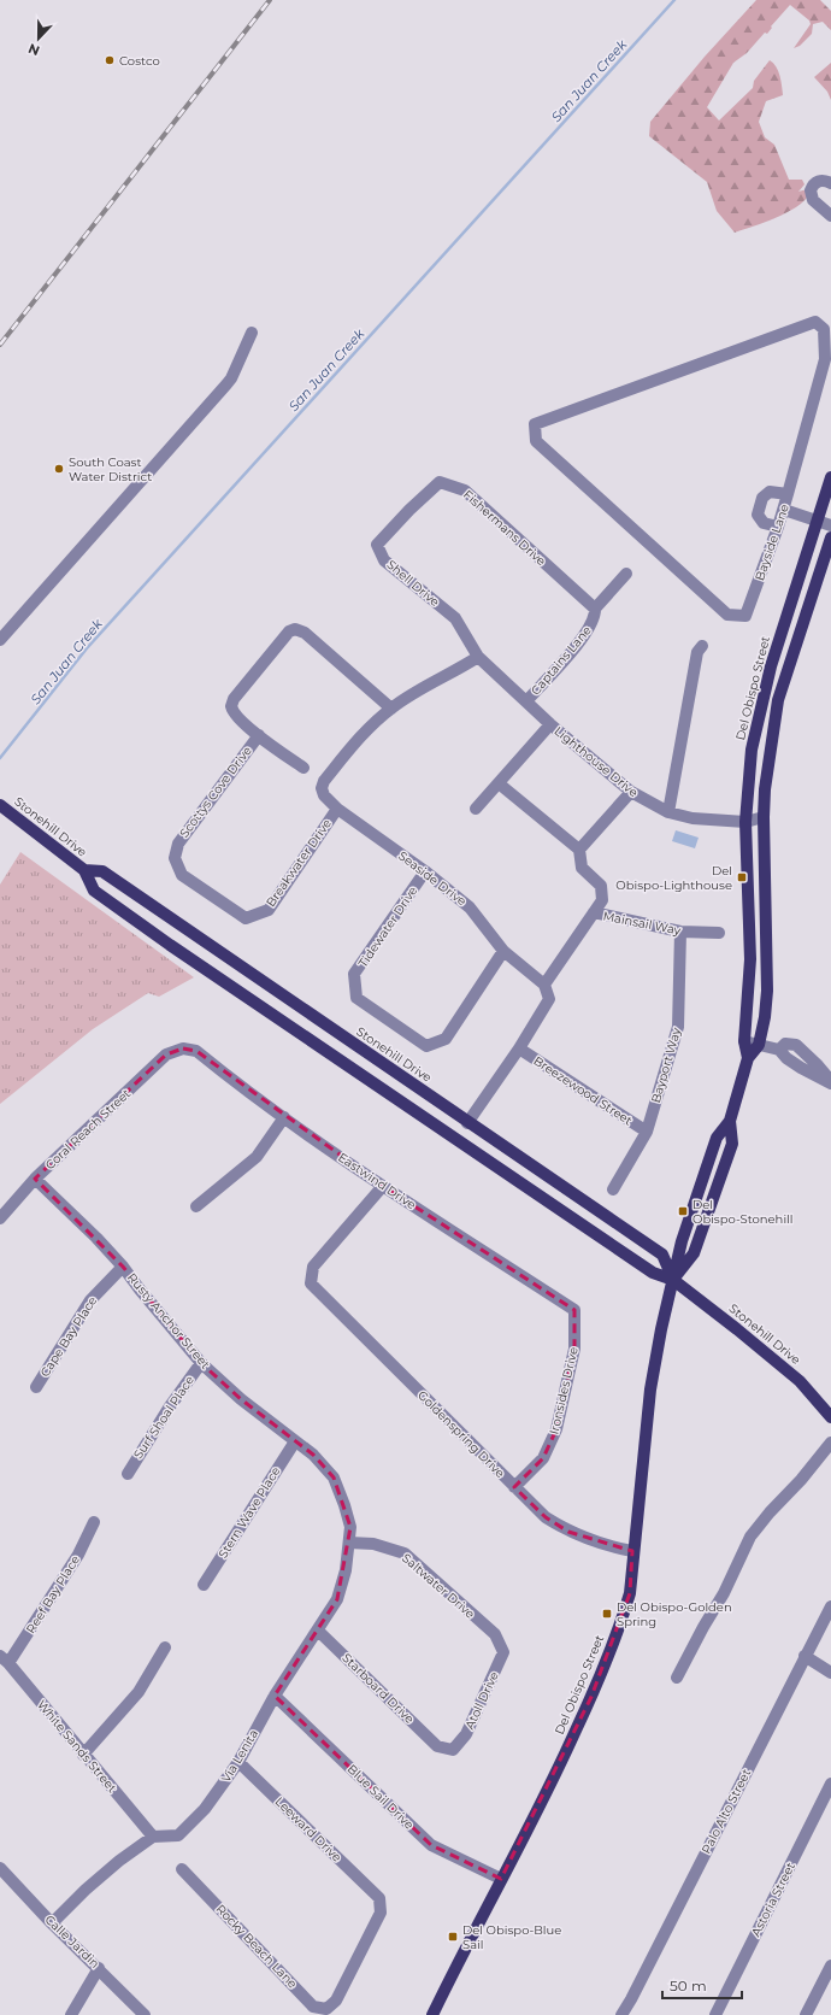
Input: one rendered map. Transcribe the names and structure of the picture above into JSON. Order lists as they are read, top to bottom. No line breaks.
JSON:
{"streets":{"main road":["Del Obispo Street","Stonehill Drive"],"street":["Fishermans Drive","Bayside Lane","Shell Drive","Captains Lane","Lighthouse Drive","Scottys Cove Drive","Breakwater Drive","Seaside Drive","Mainsail Way","Tidewater Drive","Bayport Way","Breezewood Street","Coral Reach Street","Eastwind Drive","Rusty Anchor Street","Cape Bay Place","Ironsides Drive","Surf Shoal Place","Goldenspring Drive","Stern Wave Place","Saltwater Drive","Reef Bay Place","Starboard Drive","Atoll Drive","White Sands Street","Via Lenita","Blue Sail Drive","Palo Alto Street","Leeward Drive","Astoria Street","Calle Jardin","Rocky Beach Lane"]},"crossings":[["Fishermans Drive","Shell Drive"],["Fishermans Drive","Captains Lane"],["Shell Drive","Lighthouse Drive"],["Shell Drive","Seaside Drive"],["Captains Lane","Lighthouse Drive"],["Del Obispo Street","Lighthouse Drive"],["Del Obispo Street","Stonehill Drive"],["Del Obispo Street","Goldenspring Drive"],["Del Obispo Street","Blue Sail Drive"],["Lighthouse Drive","Seaside Drive"],["Scottys Cove Drive","Breakwater Drive"],["Breakwater Drive","Seaside Drive"],["Seaside Drive","Tidewater Drive"],["Mainsail Way","Bayport Way"],["Bayport Way","Breezewood Street"],["Coral Reach Street","Eastwind Drive"],["Coral Reach Street","Rusty Anchor Street"],["Eastwind Drive","Ironsides Drive"],["Eastwind Drive","Goldenspring Drive"],["Rusty Anchor Street","Cape Bay Place"],["Rusty Anchor Street","Surf Shoal Place"],["Rusty Anchor Street","Stern Wave Place"],["Rusty Anchor Street","Via Lenita"],["Ironsides Drive","Goldenspring Drive"],["Saltwater Drive","Atoll Drive"],["Saltwater Drive","Via Lenita"],["Reef Bay Place","White Sands Street"],["Starboard Drive","Atoll Drive"],["Starboard Drive","Via Lenita"],["White Sands Street","Via Lenita"],["Via Lenita","Blue Sail Drive"],["Via Lenita","Leeward Drive"],["Leeward Drive","Rocky Beach Lane"]],"water":["San Juan Creek"],"places":{"other":["Costco","South Coast Water District"],"transit":["Del Obispo-Lighthouse","Del Obispo-Stonehill","Del Obispo-Golden Spring","Del Obispo-Blue Sail"]},"scale_bar":"50 m","north":"bottom"}
